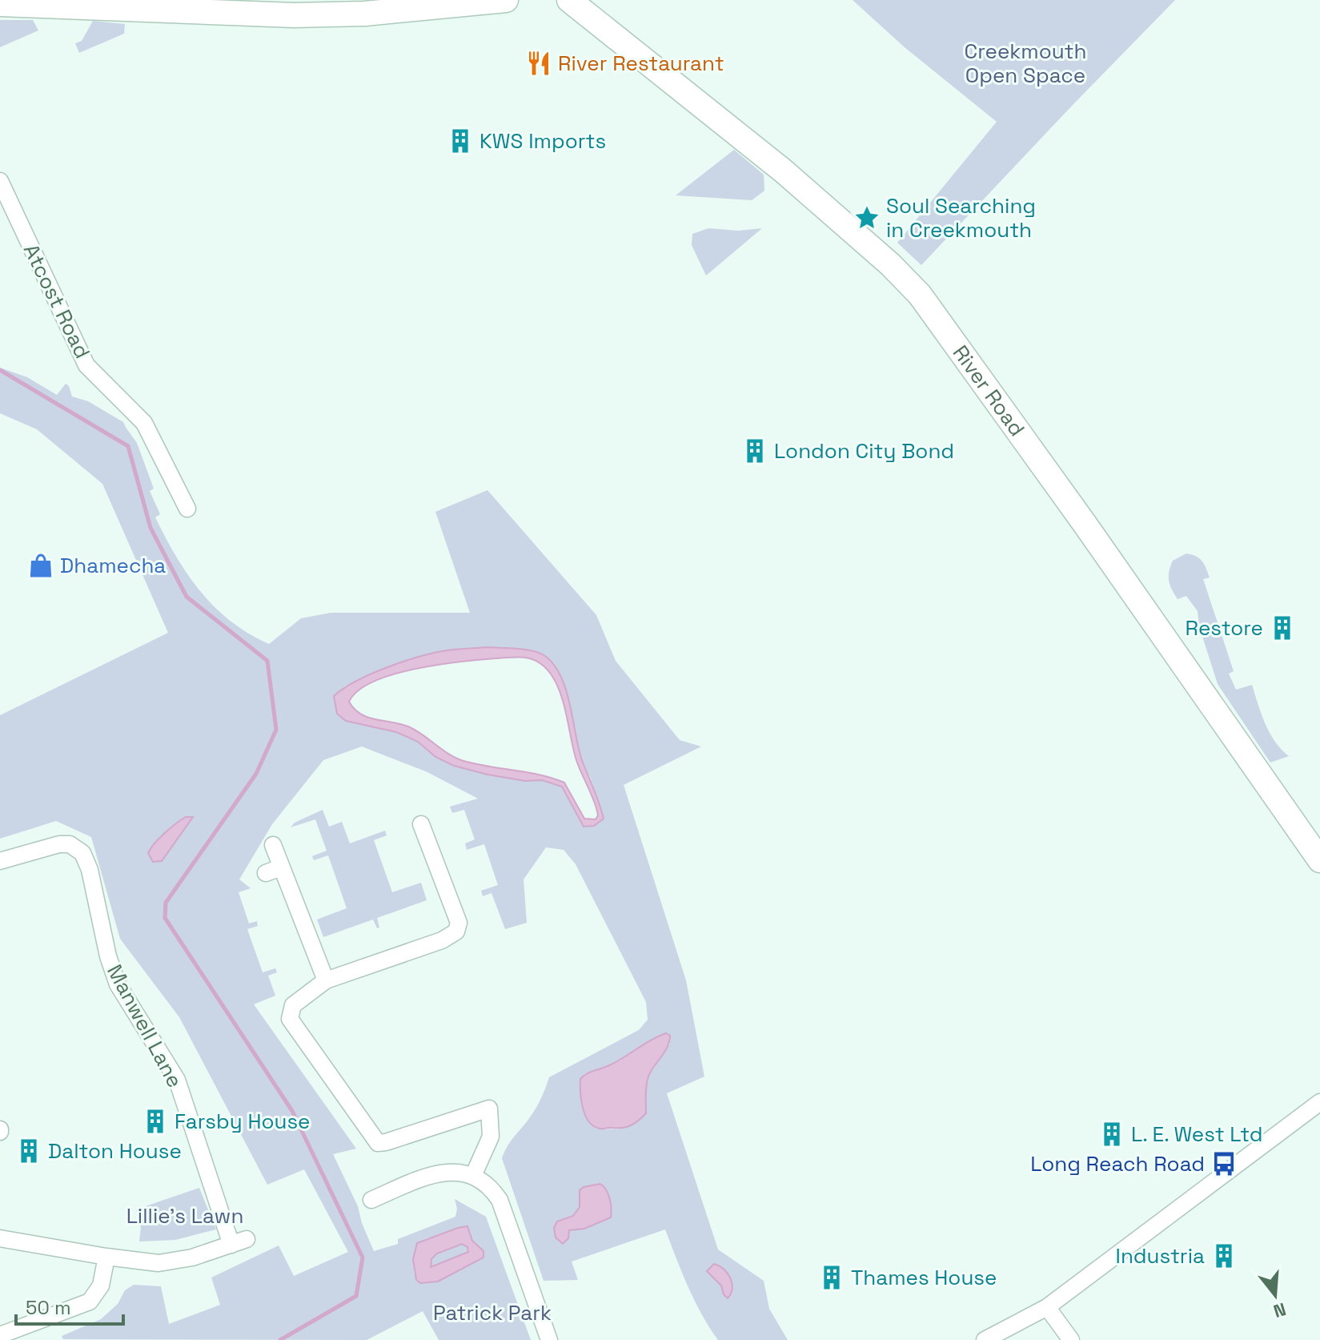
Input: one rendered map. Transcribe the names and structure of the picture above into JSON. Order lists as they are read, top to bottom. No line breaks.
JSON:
{"streets":{"street":["Atcost Road","River Road","Manwell Lane"]},"parks":["Creekmouth Open Space","Lillie's Lawn","Patrick Park"],"places":{"restaurant":["River Restaurant"],"building":["KWS Imports","London City Bond","Restore","Farsby House","L. E. West Ltd","Dalton House","Industria","Thames House"],"place":["Soul Searching in Creekmouth"],"shop":["Dhamecha"],"bus stop":["Long Reach Road"]},"scale_bar":"50 m","north":"bottom"}
